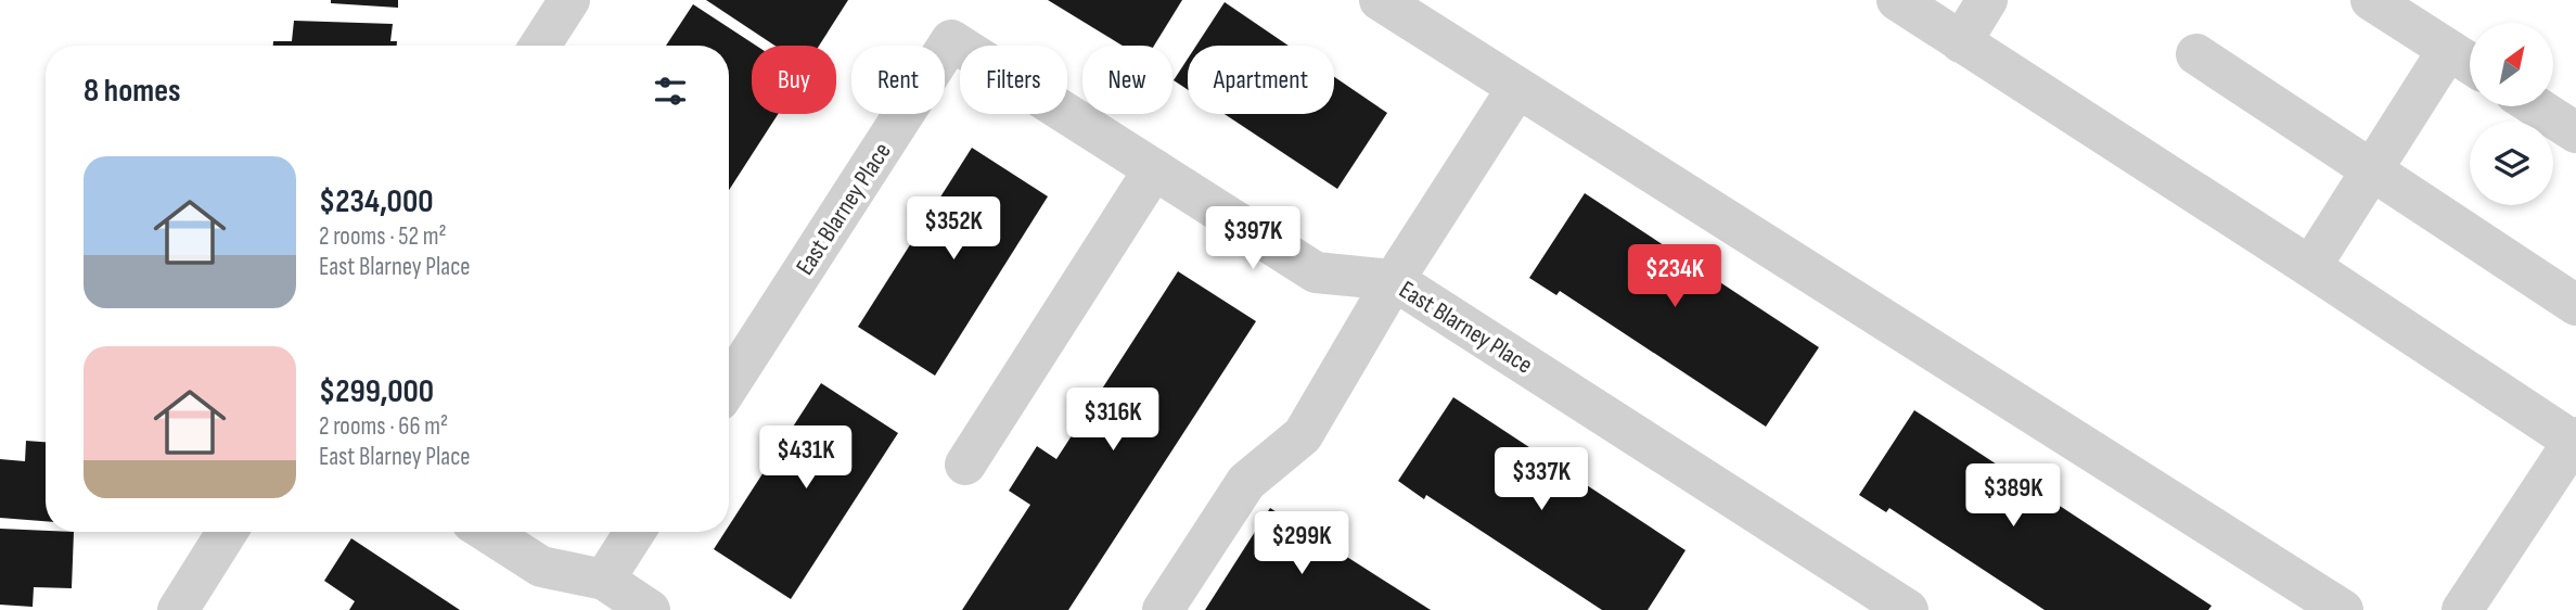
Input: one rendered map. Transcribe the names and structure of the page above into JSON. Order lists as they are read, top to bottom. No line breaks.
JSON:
{"streets":{"street":["East Blarney Place"]},"north":"top right","page":{"chip":["Buy","Rent","Filters","New","Apartment"],"heading":"8 homes","list":[{"name":"$234,000","note":"2 rooms · 52 m² · East Blarney Place"},{"name":"$299,000","note":"2 rooms · 66 m² · East Blarney Place"}],"price":["$352K","$397K","$234K","$316K","$431K","$337K","$389K","$299K"]}}
